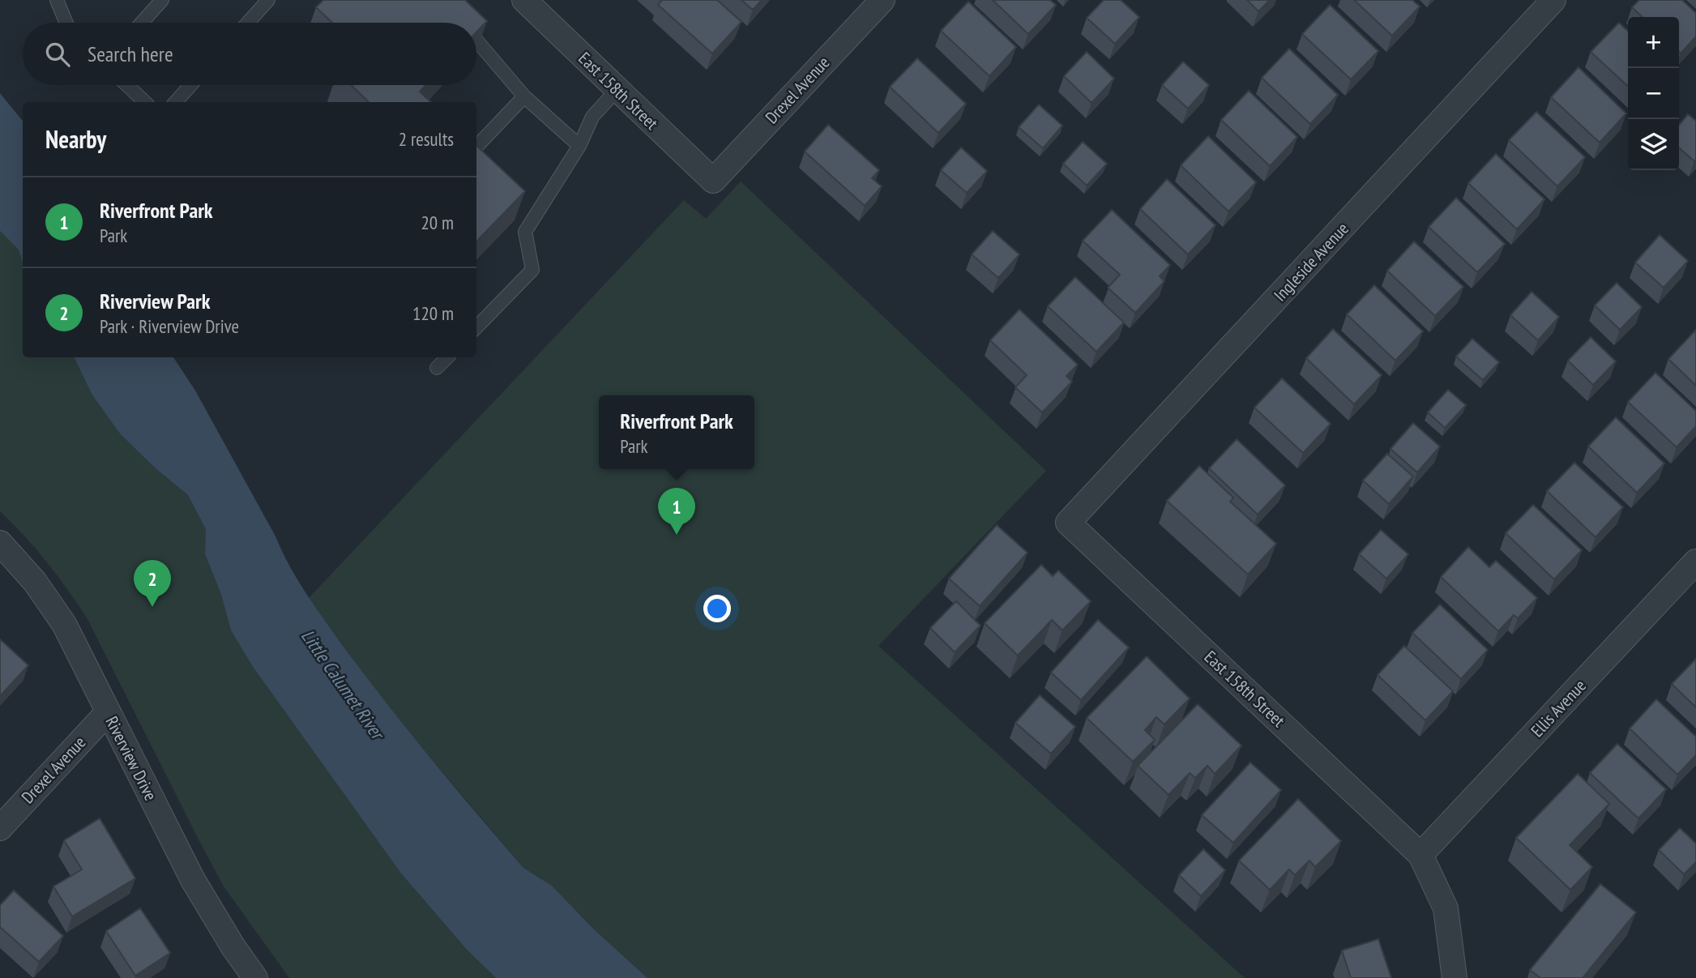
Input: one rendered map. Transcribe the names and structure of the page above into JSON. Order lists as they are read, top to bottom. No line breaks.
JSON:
{"streets":{"street":["Drexel Avenue","East 158th Street","Ingleside Avenue","Ellis Avenue","Riverview Drive"]},"crossings":[["Drexel Avenue","East 158th Street"],["Drexel Avenue","Riverview Drive"],["East 158th Street","Ingleside Avenue"],["East 158th Street","Ellis Avenue"]],"water":["Little Calumet River"],"page":{"map_buttons":["+","−"],"search":"Search here","heading":["Nearby","2 results"],"list":[{"mark":"1","name":"Riverfront Park","note":"Park","value":"20 m"},{"mark":"2","name":"Riverview Park","note":"Park · Riverview Drive","value":"120 m"}],"popup":["Riverfront Park","Park"],"pins":["1","2"]}}
